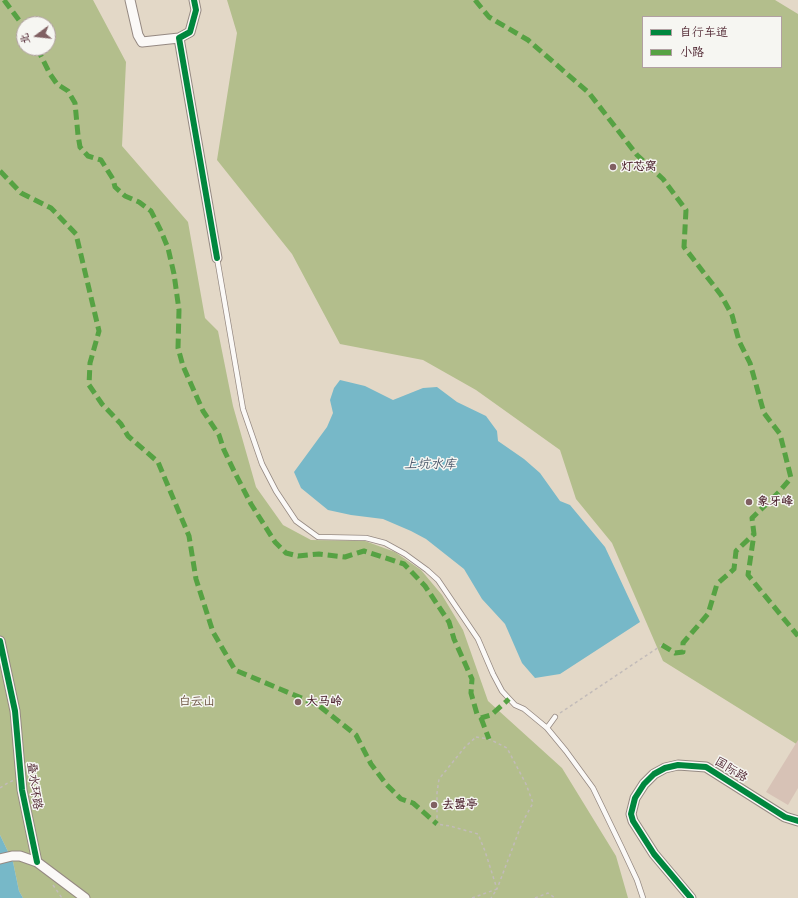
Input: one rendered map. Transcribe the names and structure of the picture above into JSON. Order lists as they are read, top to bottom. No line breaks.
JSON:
{"streets":{"street":["国际路","叠水环路"]},"water":["上坑水库"],"parks":["白云山"],"places":["灯芯窝","象牙峰","大马岭","去嚣亭"],"legend":["自行车道","小路"],"north":"left"}
